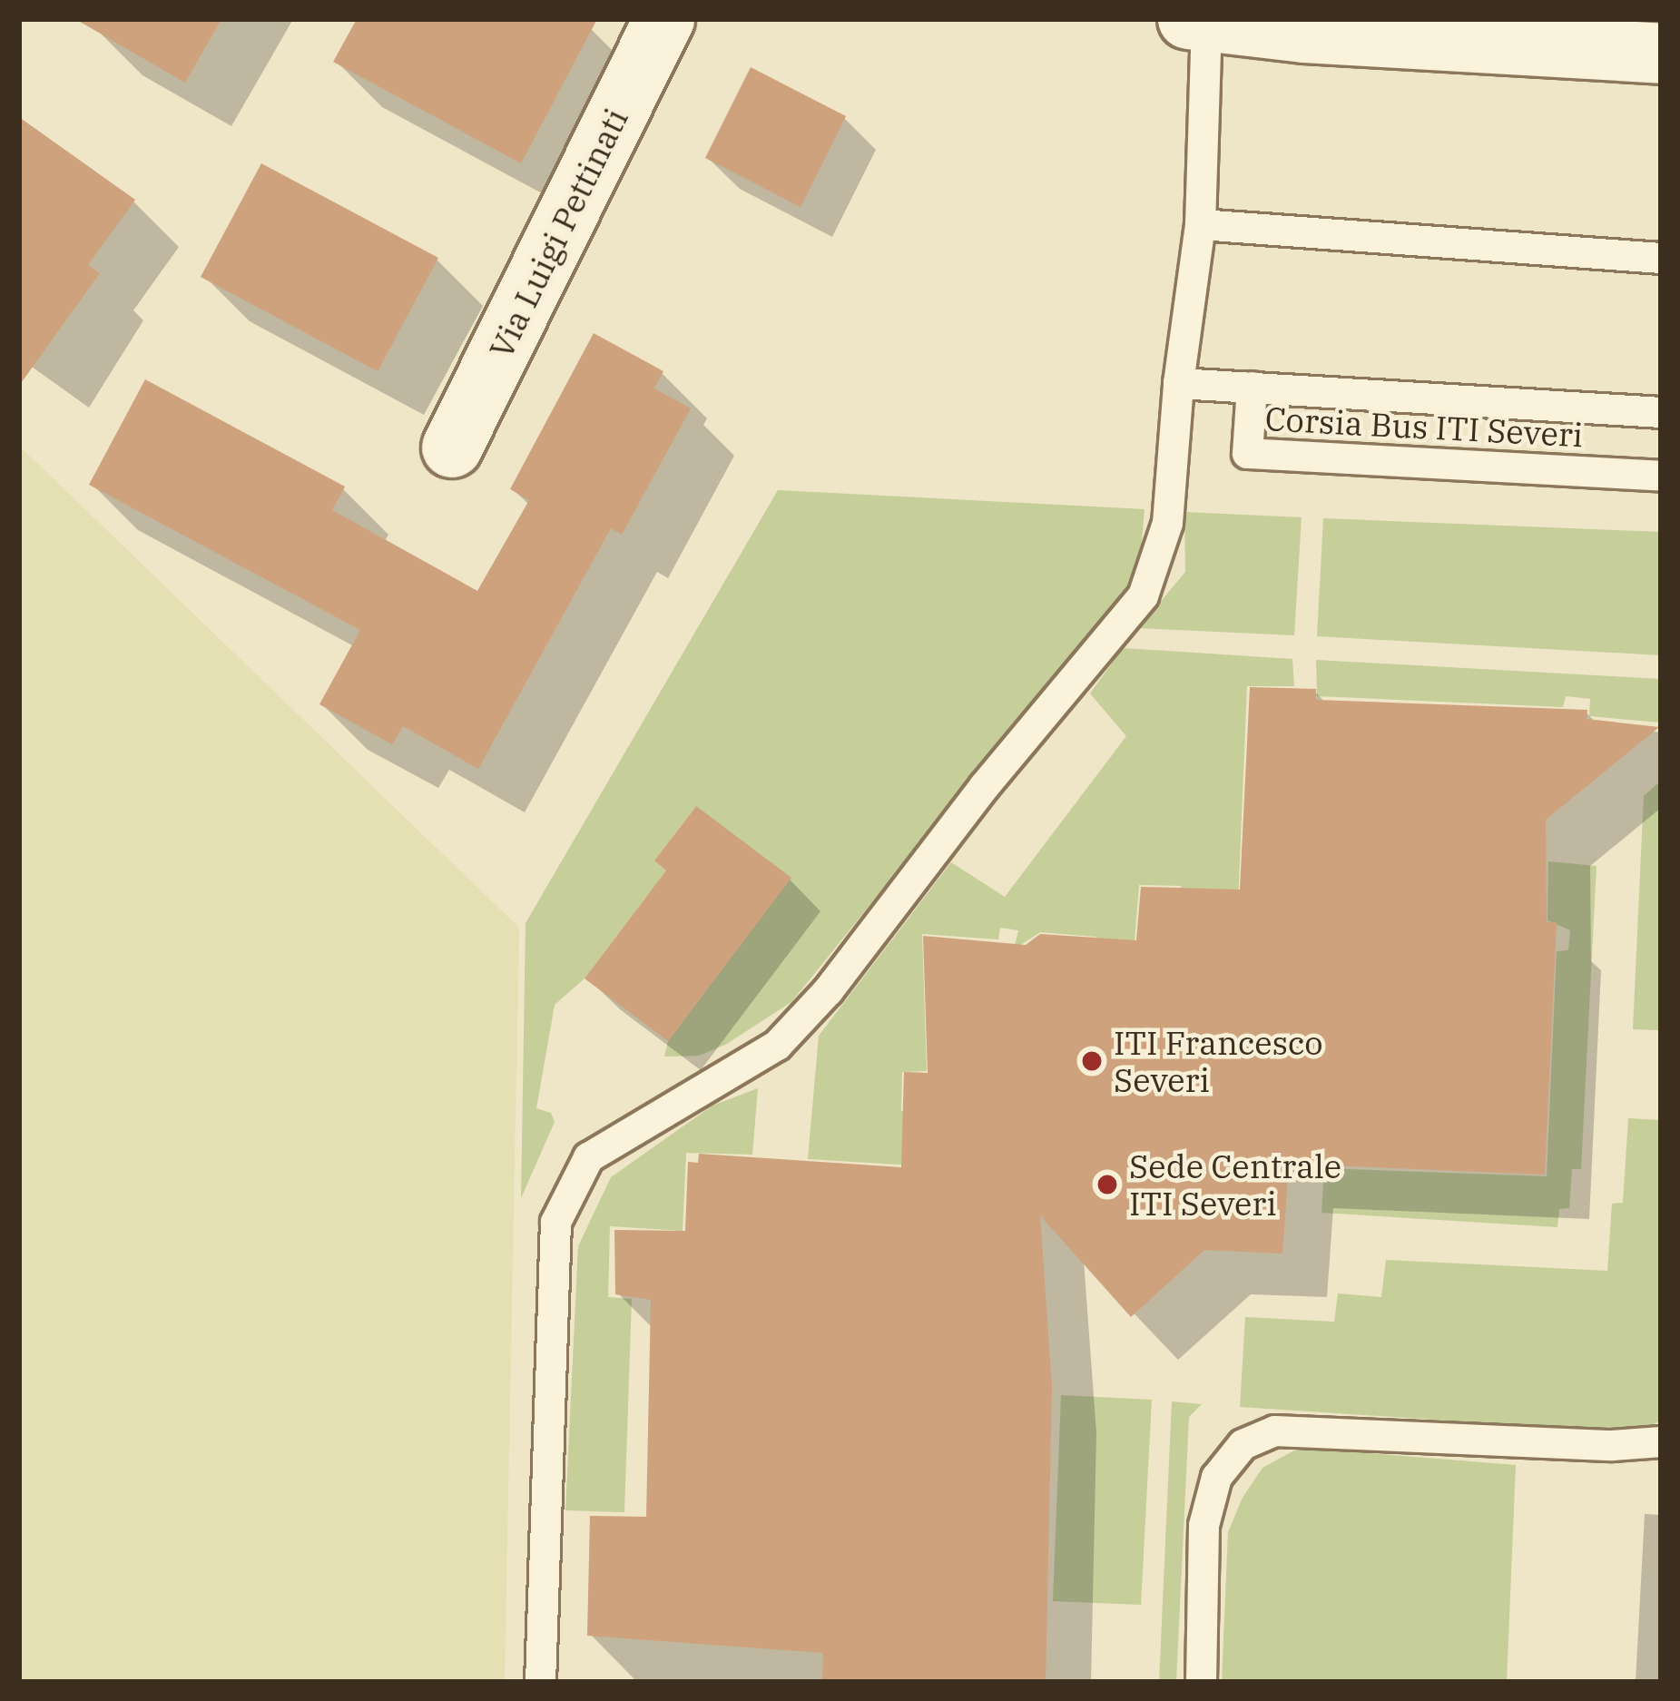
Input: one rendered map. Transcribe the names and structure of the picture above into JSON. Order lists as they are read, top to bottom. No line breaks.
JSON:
{"streets":{"street":["Via Luigi Pettinati"],"lane":["Corsia Bus ITI Severi"]},"places":["ITI Francesco Severi","Sede Centrale ITI Severi"]}
